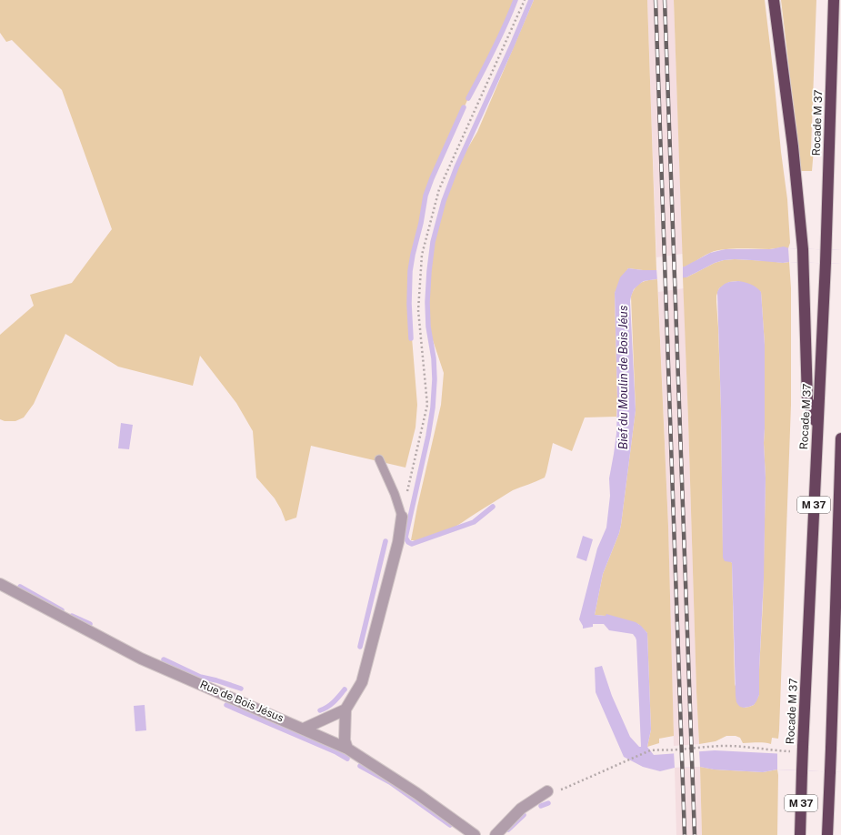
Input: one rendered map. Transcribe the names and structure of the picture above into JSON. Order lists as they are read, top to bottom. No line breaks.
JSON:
{"streets":{"highway":["Rocade M 37","M 37"],"street":["Rue de Bois Jésus"]},"water":["Bief du Moulin de Bois Jéus"]}
